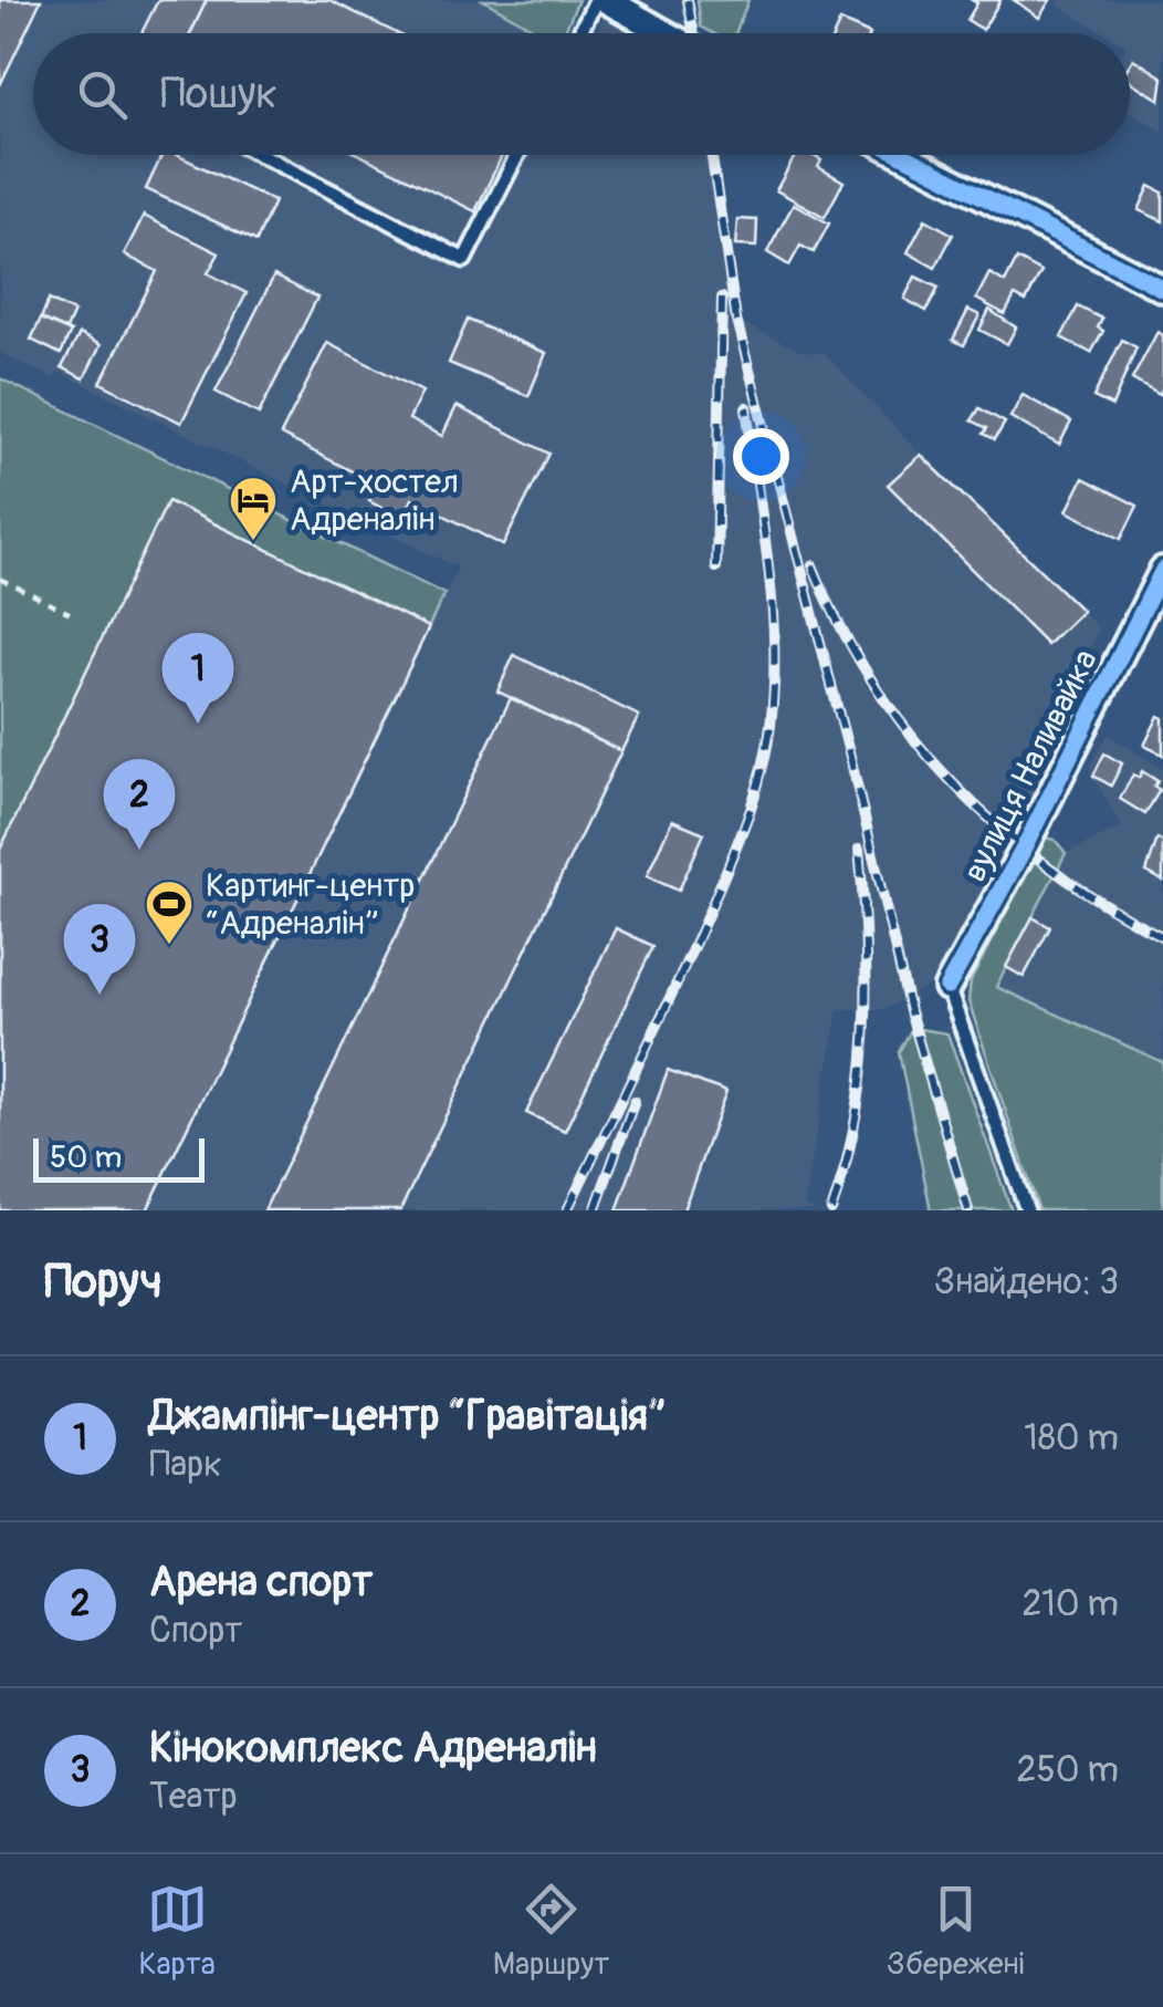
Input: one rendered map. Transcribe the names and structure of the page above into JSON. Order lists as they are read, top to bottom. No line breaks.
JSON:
{"streets":{"street":["вулиця Наливайка"]},"places":{"hotel":["Арт-хостел Адреналін"],"sports":["Картинг-центр “Адреналін”"]},"scale_bar":"50 m","page":{"search":"Пошук","pins":["1","2","3"],"scale":"50 m","heading":["Поруч","Знайдено: 3"],"list":[{"mark":"1","name":"Джампінг-центр “Гравітація”","note":"Парк","value":"180 m"},{"mark":"2","name":"Арена спорт","note":"Спорт","value":"210 m"},{"mark":"3","name":"Кінокомплекс Адреналін","note":"Театр","value":"250 m"}],"nav":["Карта","Маршрут","Збережені"]}}
